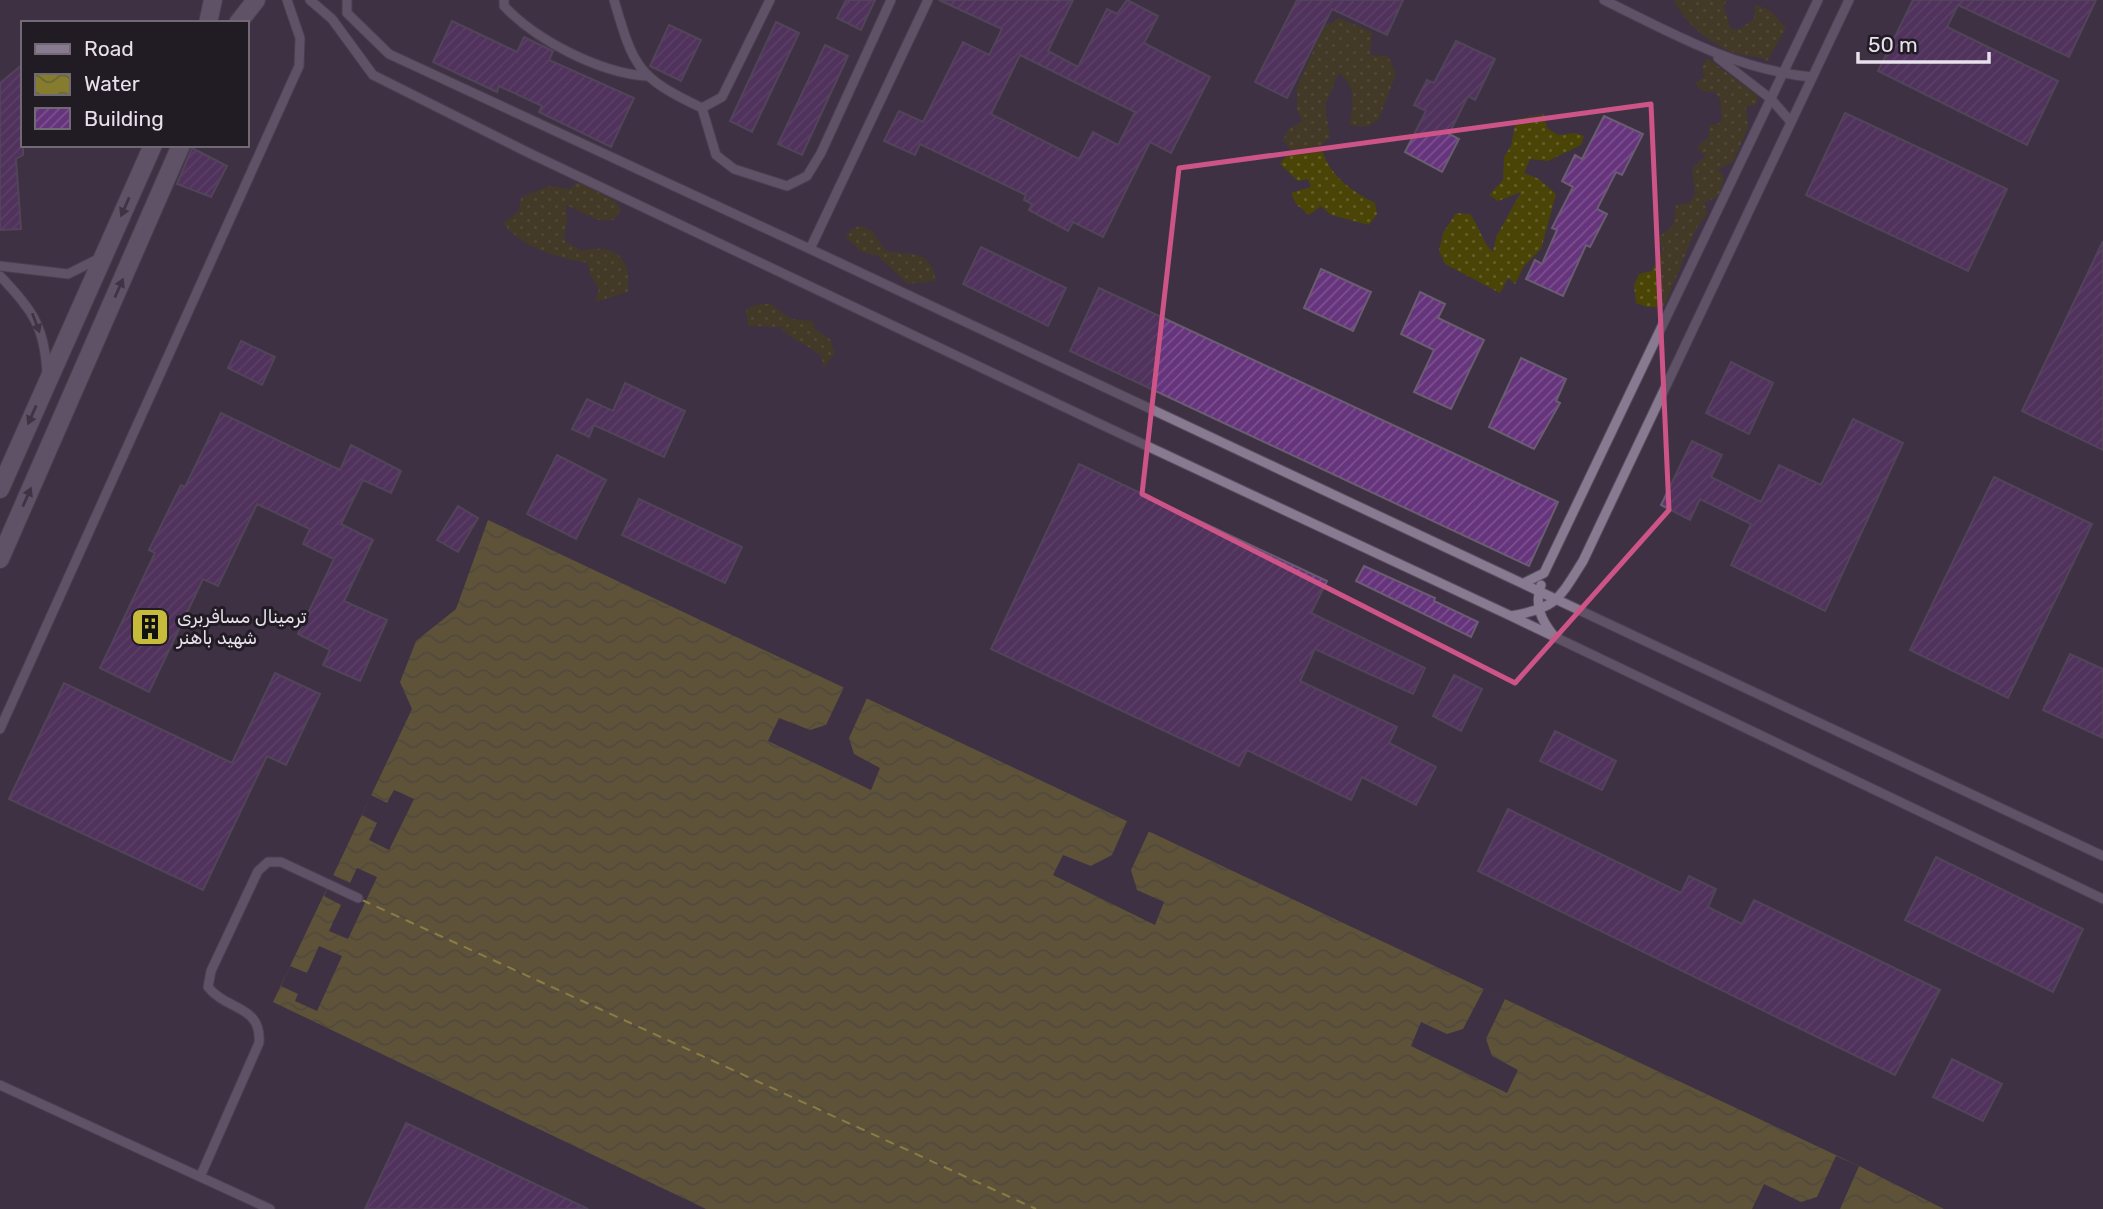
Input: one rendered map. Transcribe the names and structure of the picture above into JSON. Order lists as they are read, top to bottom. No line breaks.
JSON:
{"places":{"building":["ترمینال مسافربری شهید باهنر"]},"legend":["Road","Water","Building"],"scale_bar":"50 m"}
